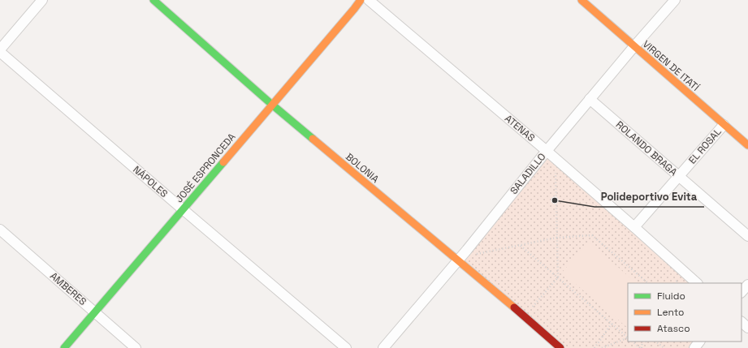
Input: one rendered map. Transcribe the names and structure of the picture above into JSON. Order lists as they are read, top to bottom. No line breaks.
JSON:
{"streets":{"street":["VIRGEN DE ITATÍ","ATENAS","EL ROSAL","ROLANDO BRAGA","JOSÉ ESPRONCEDA","BOLONIA","SALADILLO","NÁPOLES","AMBERES"]},"crossings":[["VIRGEN DE ITATÍ","EL ROSAL"],["VIRGEN DE ITATÍ","SALADILLO"],["ATENAS","EL ROSAL"],["ATENAS","SALADILLO"],["EL ROSAL","ROLANDO BRAGA"],["ROLANDO BRAGA","SALADILLO"],["JOSÉ ESPRONCEDA","BOLONIA"],["JOSÉ ESPRONCEDA","NÁPOLES"],["JOSÉ ESPRONCEDA","AMBERES"],["BOLONIA","SALADILLO"]],"places":["Polideportivo Evita"],"legend":["Fluido","Lento","Atasco"]}
